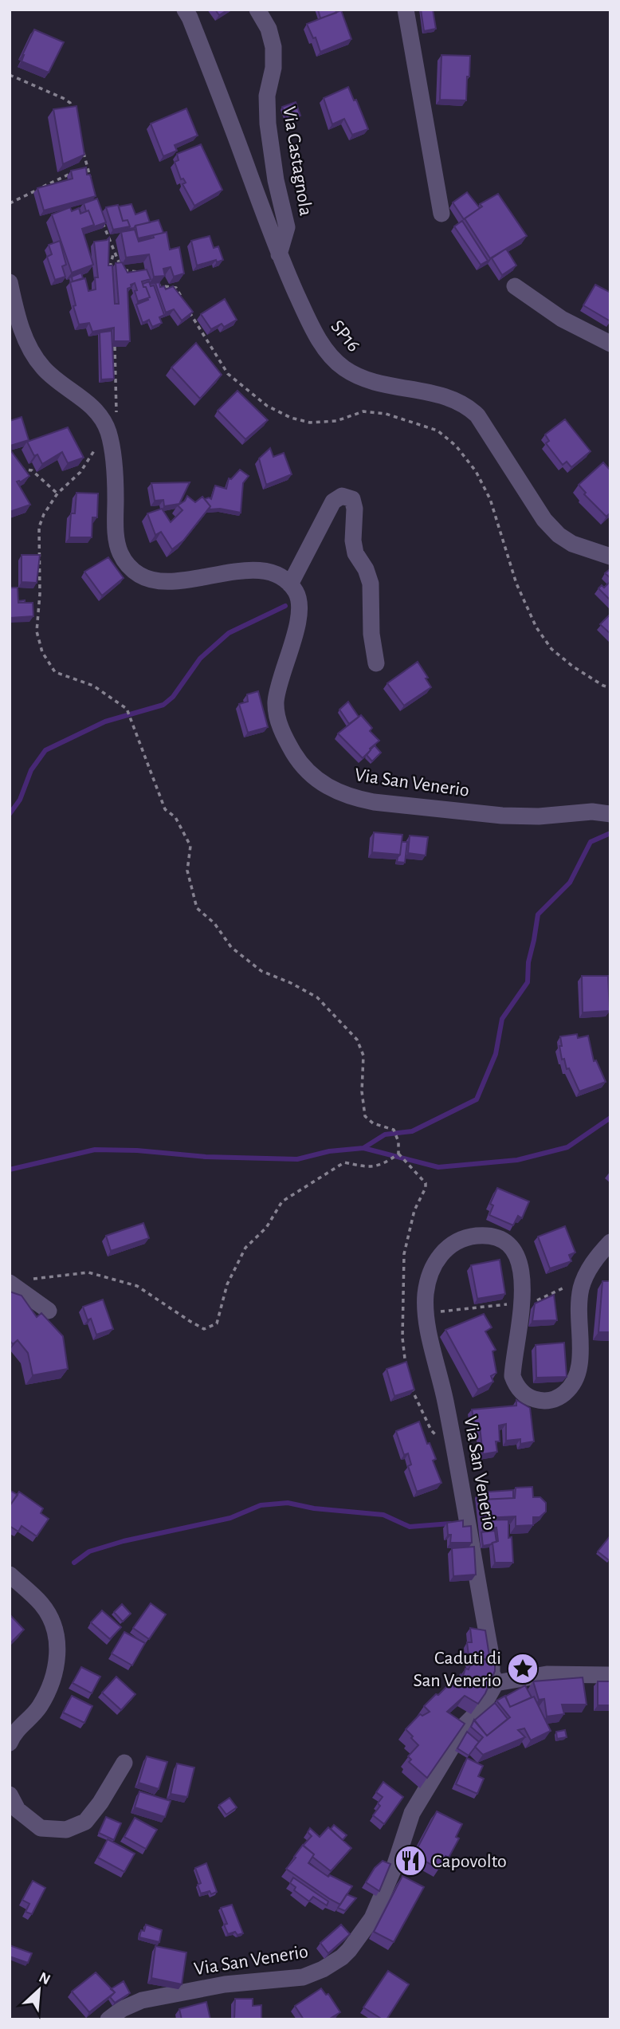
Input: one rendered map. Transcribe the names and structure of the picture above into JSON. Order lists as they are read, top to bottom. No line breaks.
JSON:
{"streets":{"street":["Via Castagnola","SP16","Via San Venerio"]},"crossings":[["Via Castagnola","SP16"]],"places":{"place":["Caduti di San Venerio"],"restaurant":["Capovolto"]},"north":"top right"}
